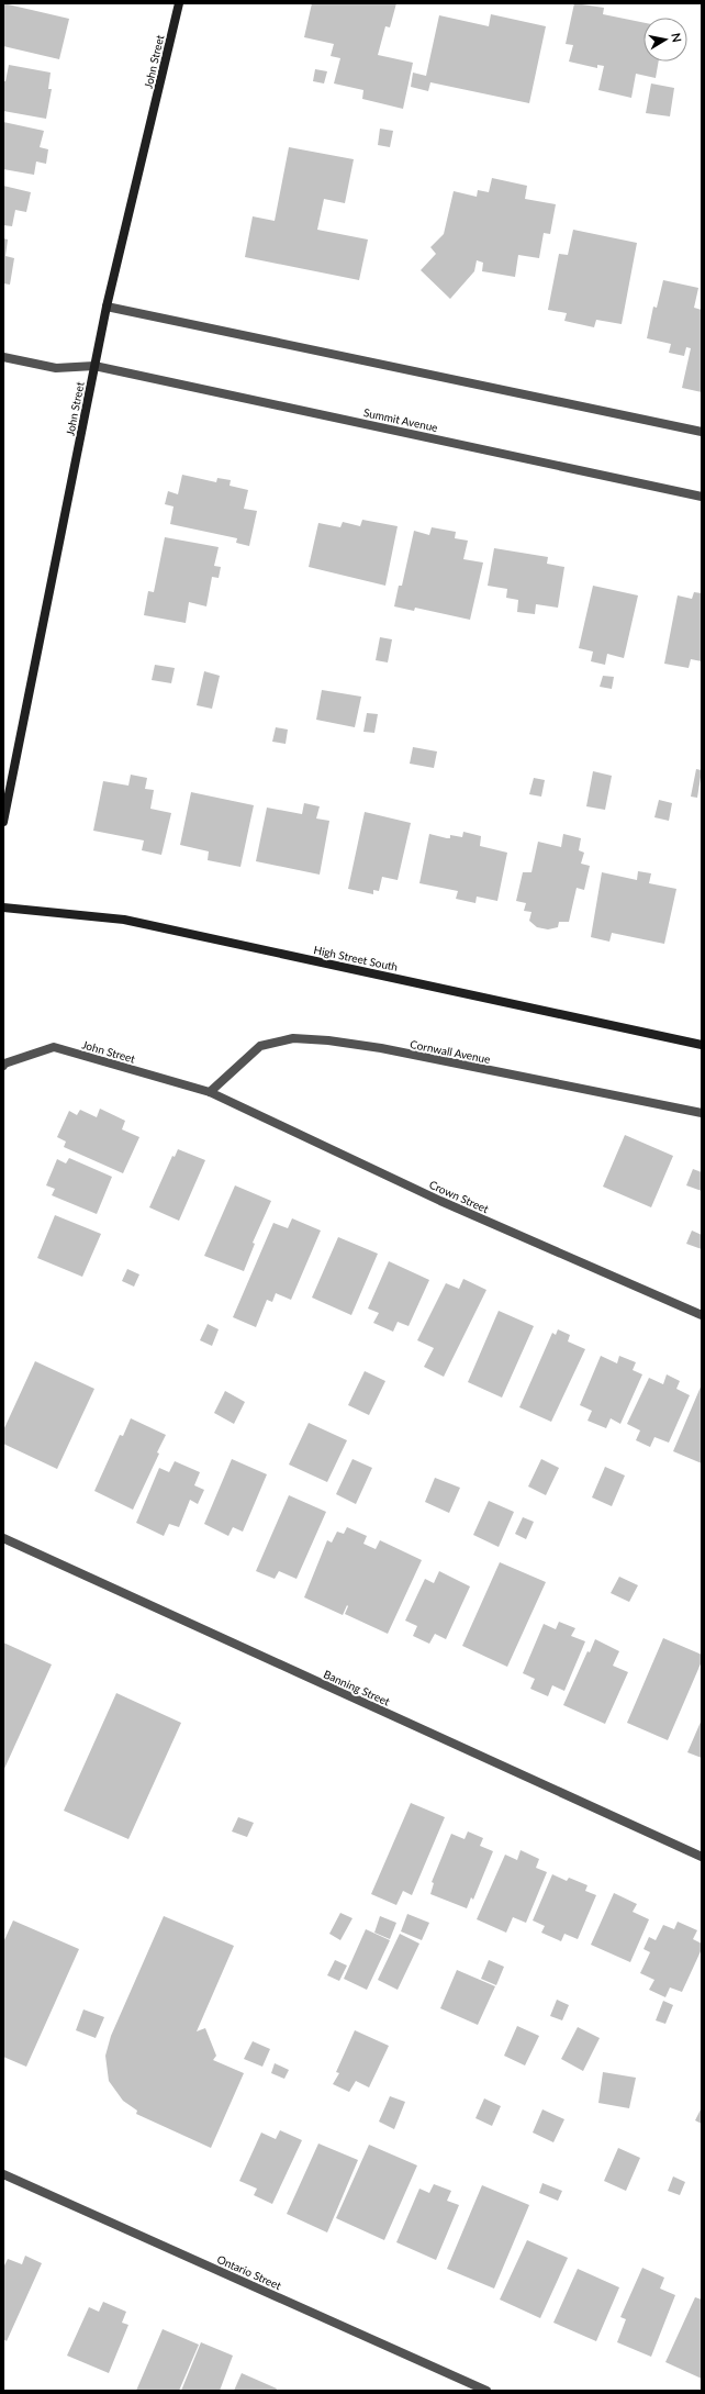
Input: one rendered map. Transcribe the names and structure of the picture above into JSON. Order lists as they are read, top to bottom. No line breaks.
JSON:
{"streets":{"street":["John Street","Summit Avenue","High Street South","Cornwall Avenue","Crown Street","Banning Street","Ontario Street"]},"crossings":[["John Street","Summit Avenue"],["John Street","Cornwall Avenue"],["John Street","Crown Street"],["Cornwall Avenue","Crown Street"]],"north":"right"}
